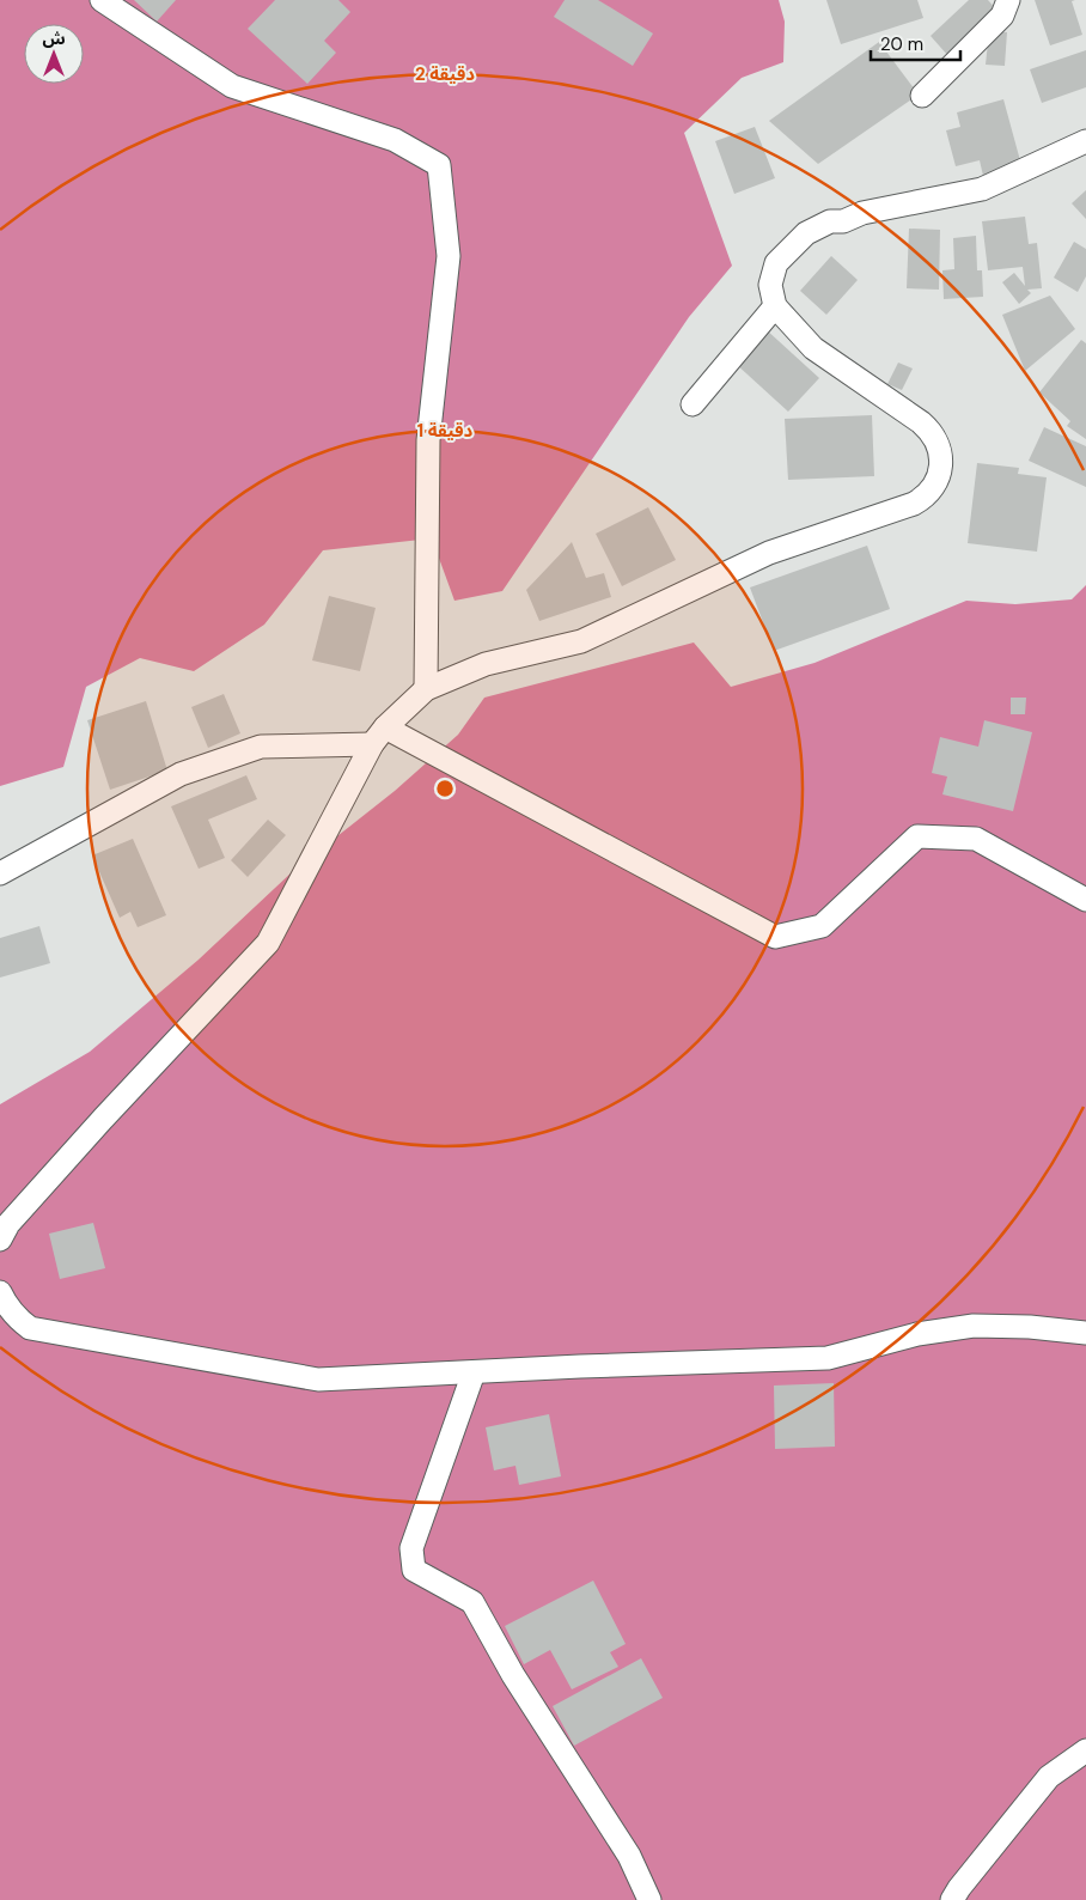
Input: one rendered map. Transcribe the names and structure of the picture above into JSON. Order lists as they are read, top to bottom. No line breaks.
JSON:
{"scale_bar":"20 m","north":"top","rings":["2 دقيقة","1 دقيقة"]}
